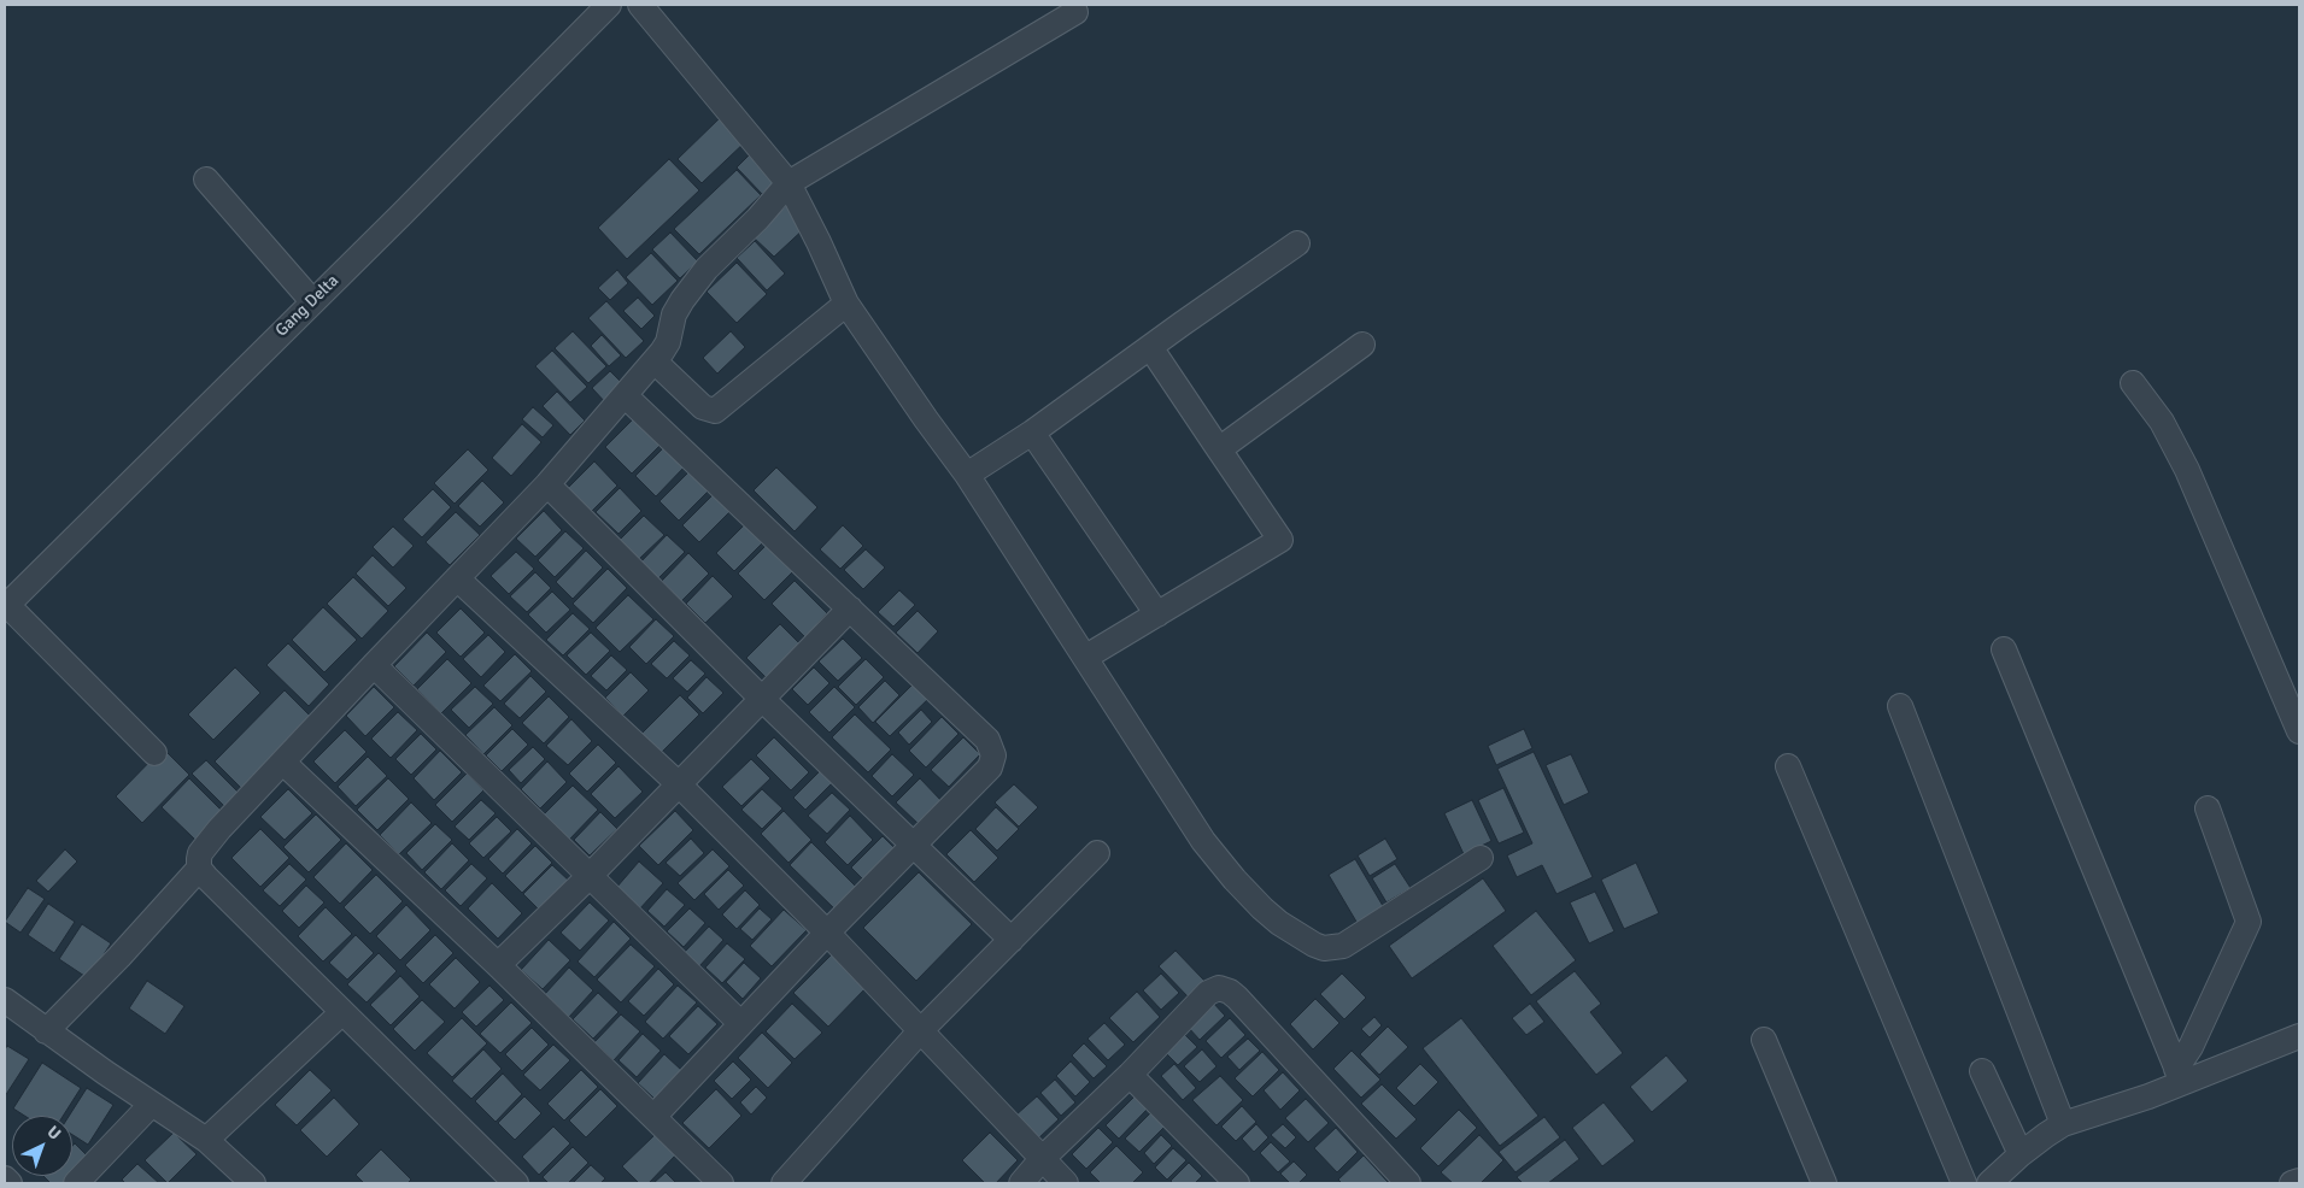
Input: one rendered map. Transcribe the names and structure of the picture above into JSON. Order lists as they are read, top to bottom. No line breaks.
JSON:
{"streets":{"street":["Gang Delta"]},"north":"top right"}
